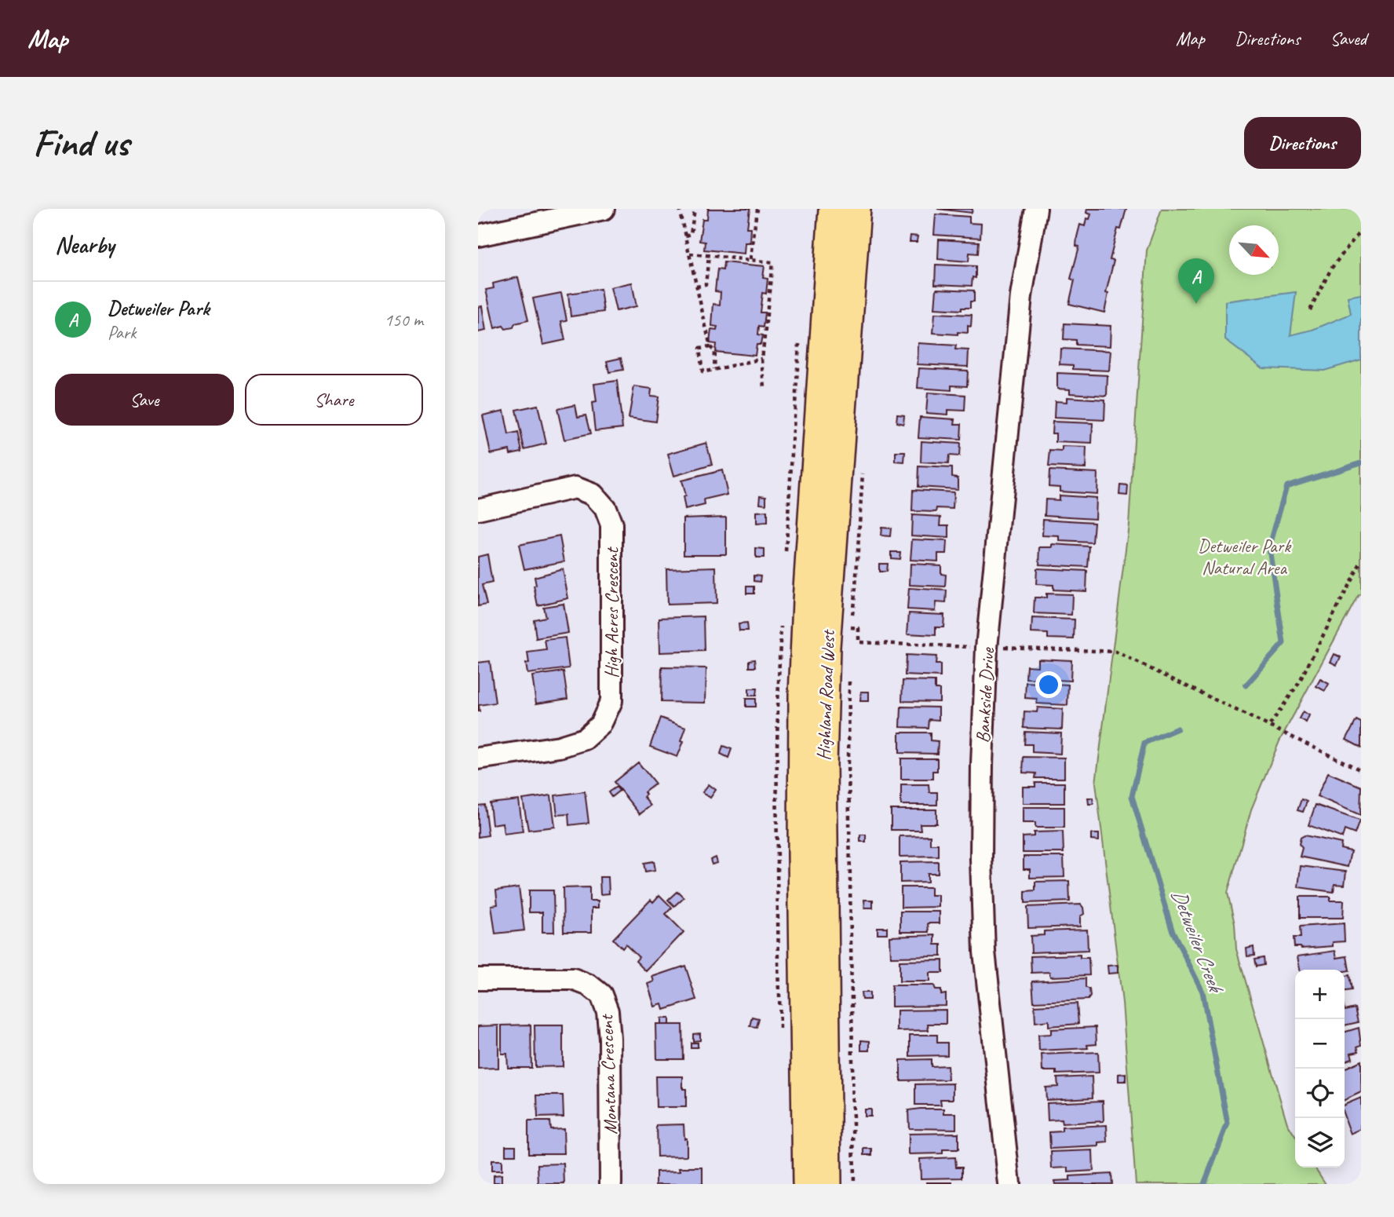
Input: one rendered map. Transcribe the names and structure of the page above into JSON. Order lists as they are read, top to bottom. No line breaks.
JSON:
{"streets":{"main road":["Highland Road West"],"street":["High Acres Crescent","Bankside Drive","Montana Crescent"]},"water":["Detweiler Creek"],"parks":["Detweiler Park Natural Area"],"north":"bottom right","page":{"header":"Map","nav":["Map","Directions","Saved"],"buttons":["Directions",["Save","Share"]],"title":"Find us","heading":"Nearby","pins":"A","list":[{"mark":"A","name":"Detweiler Park","note":"Park","value":"150 m"}],"map_buttons":["+","−"]}}
